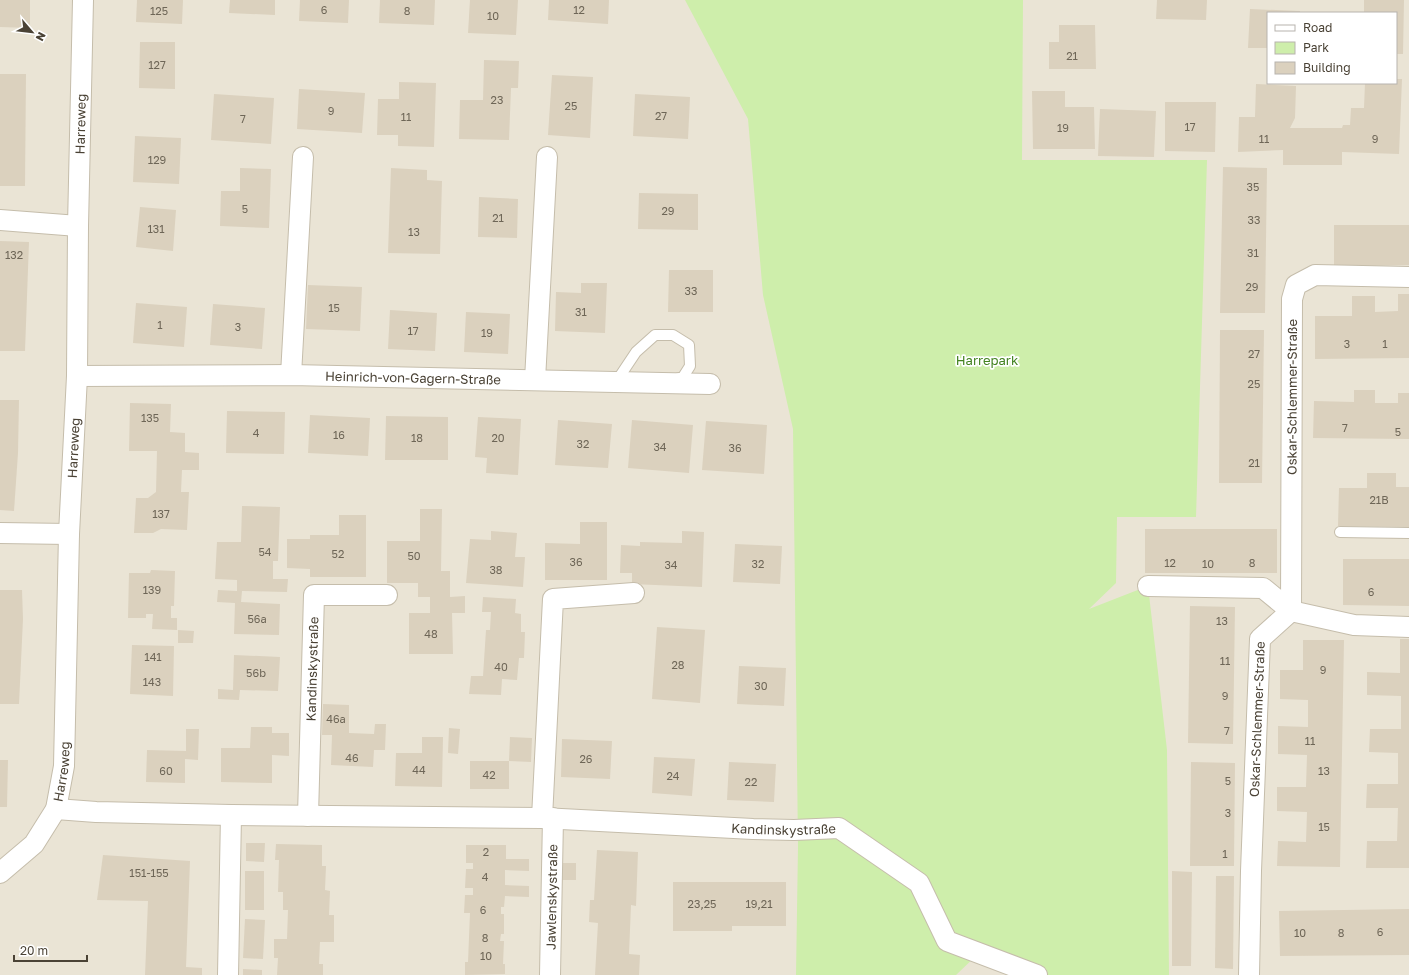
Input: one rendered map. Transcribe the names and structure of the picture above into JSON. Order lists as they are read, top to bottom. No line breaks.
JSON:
{"streets":{"street":["Harreweg","Heinrich-von-Gagern-Straße","Oskar-Schlemmer-Straße","Kandinskystraße","Jawlenskystraße"]},"crossings":[["Harreweg","Heinrich-von-Gagern-Straße"],["Harreweg","Kandinskystraße"],["Kandinskystraße","Jawlenskystraße"]],"parks":["Harrepark"],"house_numbers":["6","12","125","8","10","21","127","23","25","9","27","11","7","17","19","11","9","129","35","5","29","21","33","131","13","31","132","29","33","15","31","1","3","17","19","3","1","27","25","135","7","5","4","16","18","20","32","34","36","21","21B","137","54","52","50","36","12","8","32","10","34","38","139","6","56a","13","48","141","11","28","40","9","56b","143","30","9","46a","7","11","46","26","44","60","13","42","24","5","22","3","15","2","1","151-155","4","23,25","19,21","6","6","10","8","8","10"],"legend":["Road","Park","Building"],"scale_bar":"20 m","north":"bottom right"}
